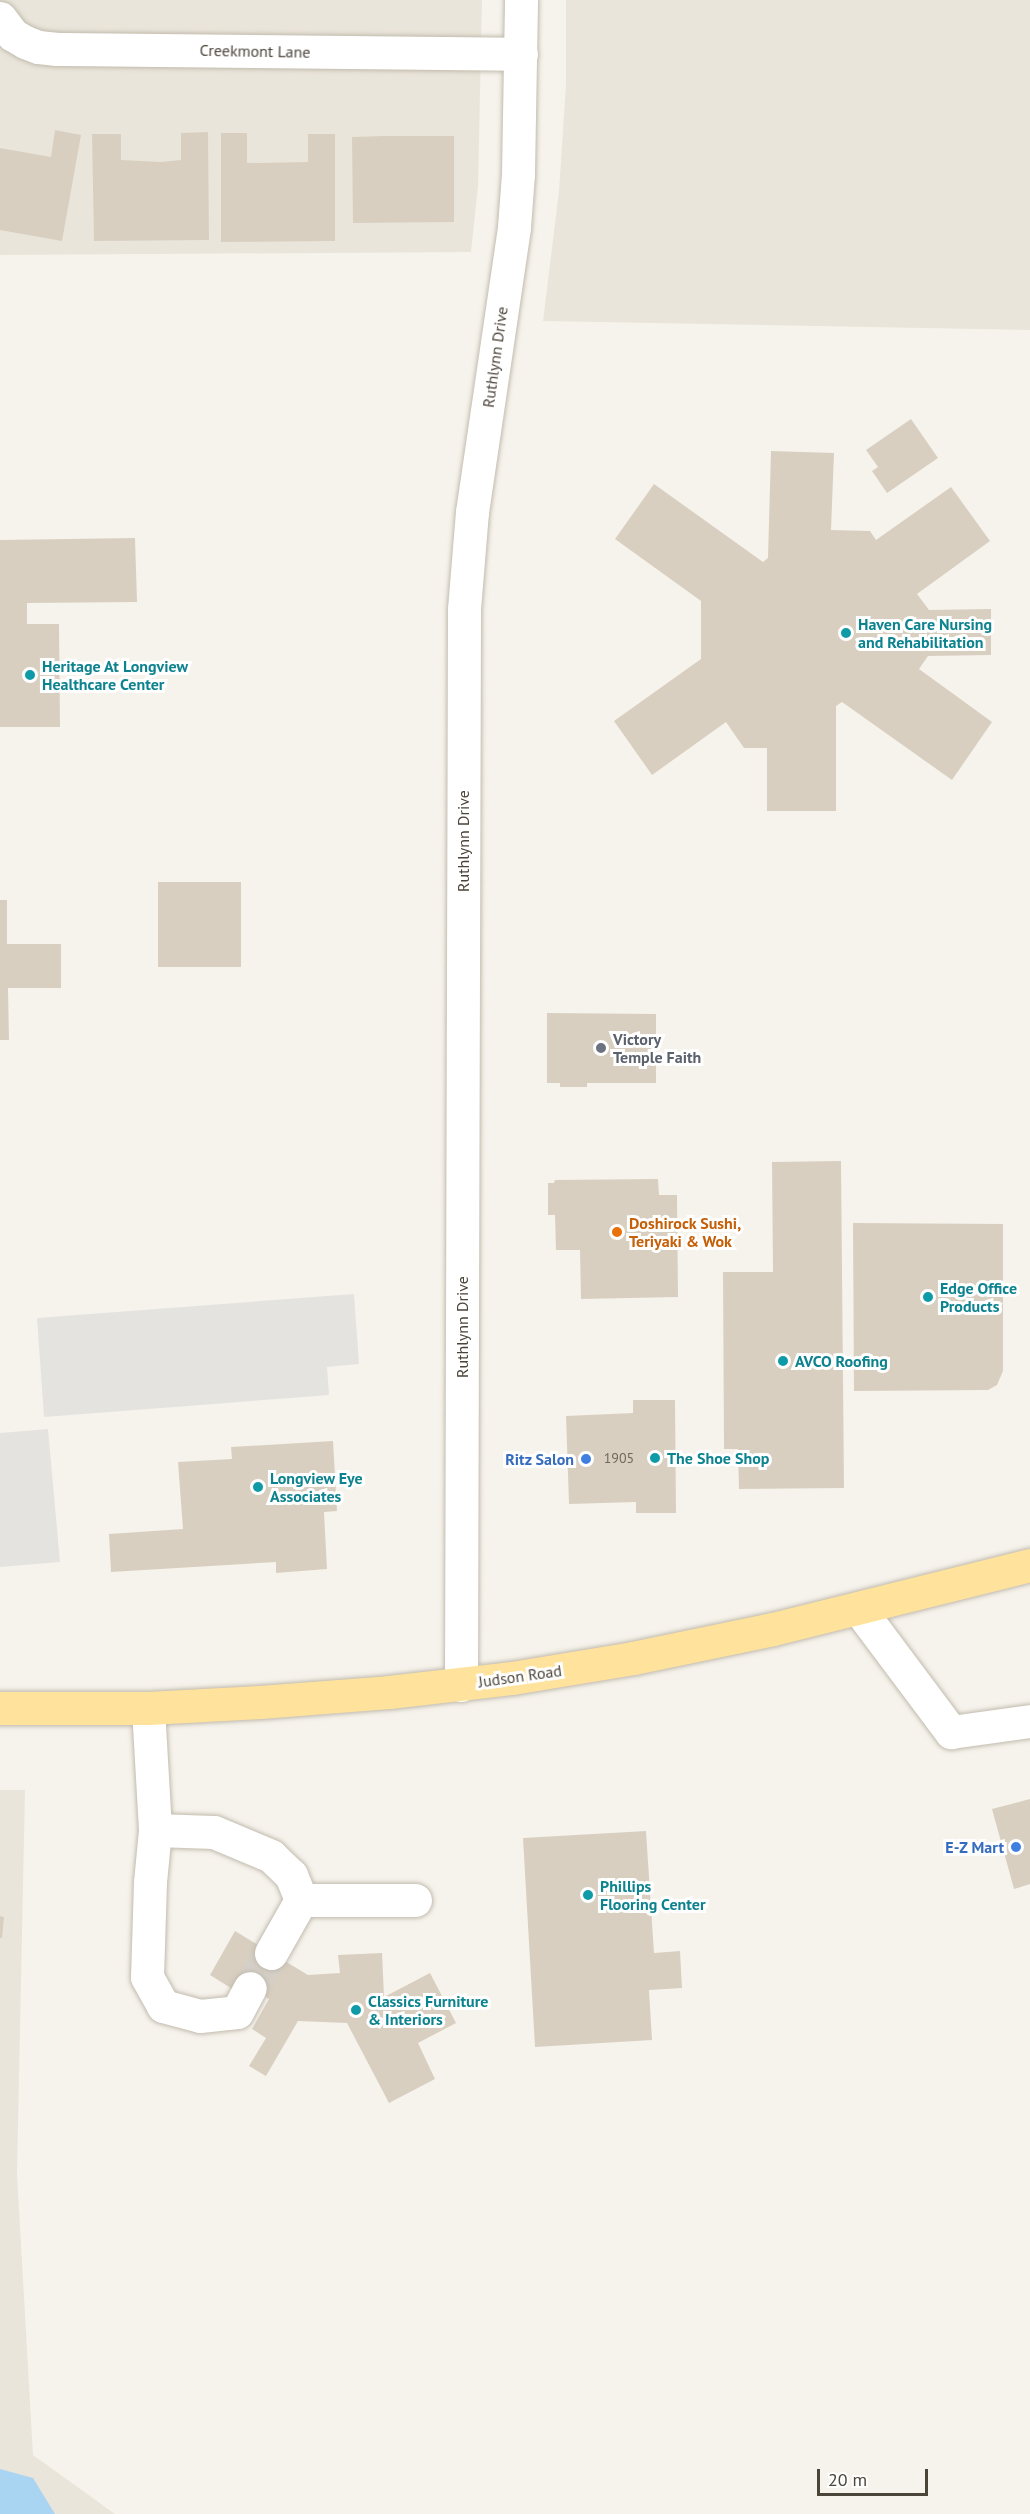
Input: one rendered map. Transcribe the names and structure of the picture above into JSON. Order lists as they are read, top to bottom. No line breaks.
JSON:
{"streets":{"main road":["Judson Road"],"street":["Creekmont Lane","Ruthlynn Drive"]},"crossings":[["Creekmont Lane","Ruthlynn Drive"],["Ruthlynn Drive","Judson Road"]],"places":["Haven Care Nursing and Rehabilitation","Heritage At Longview Healthcare Center","Victory Temple Faith","Doshirock Sushi, Teriyaki & Wok","Edge Office Products","AVCO Roofing","The Shoe Shop","Ritz Salon","Longview Eye Associates","E-Z Mart","Phillips Flooring Center","Classics Furniture & Interiors"],"house_numbers":["1905"],"scale_bar":"20 m"}
